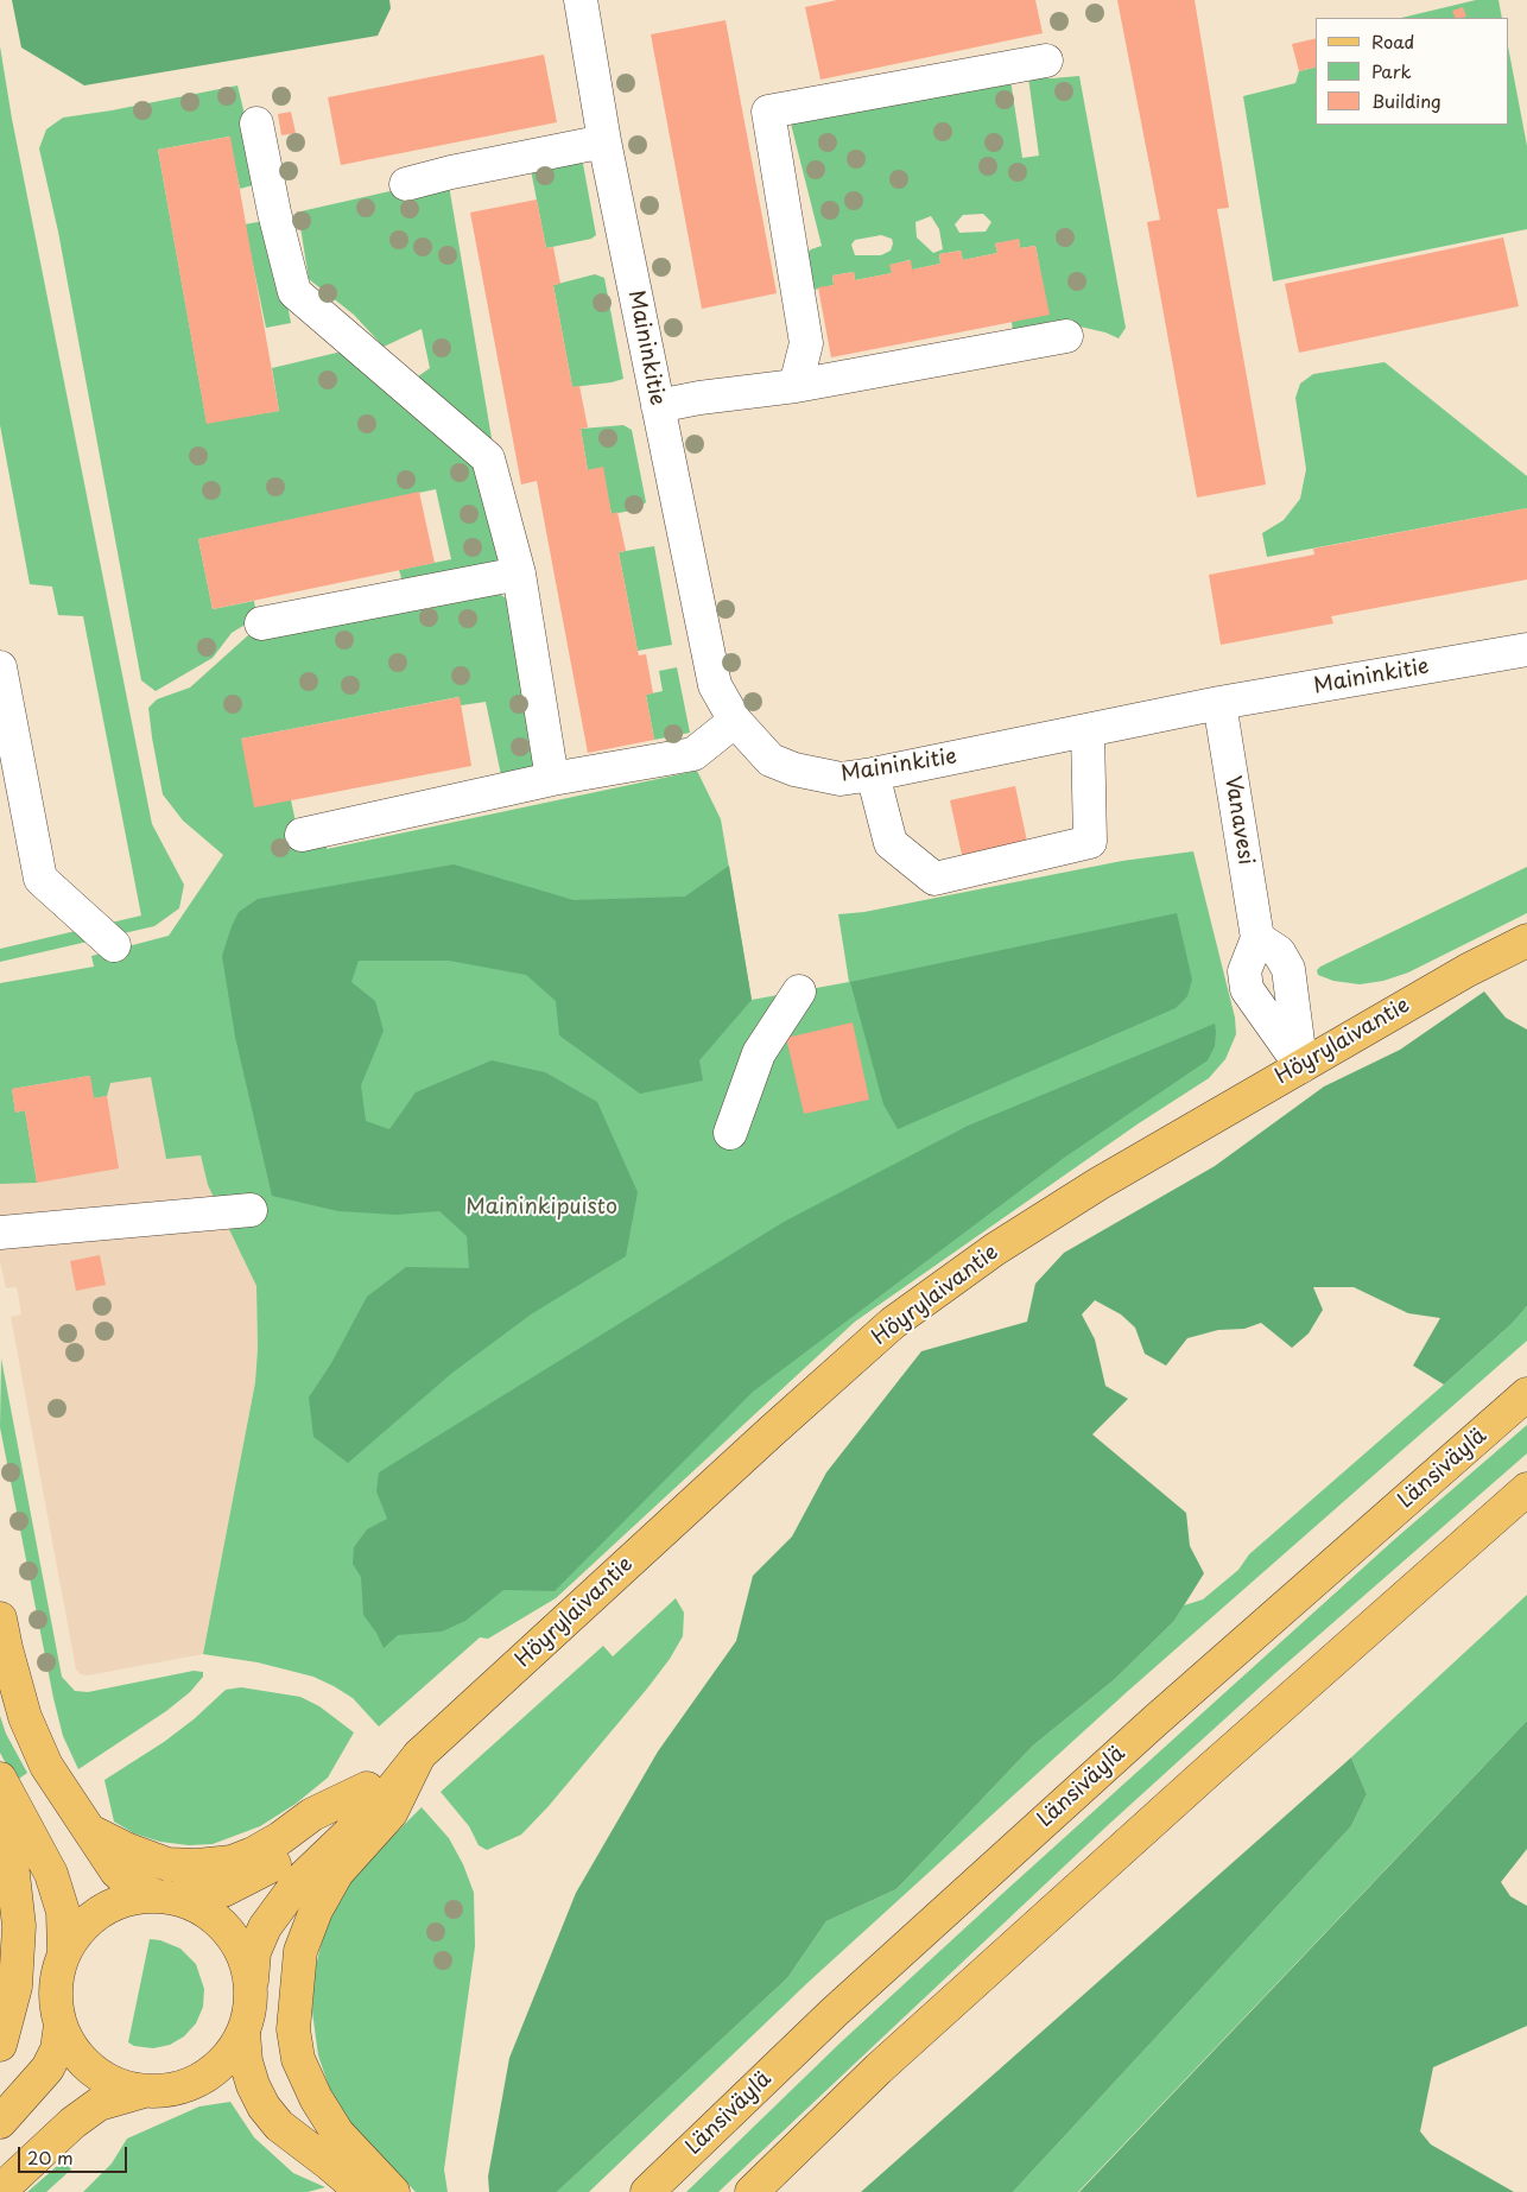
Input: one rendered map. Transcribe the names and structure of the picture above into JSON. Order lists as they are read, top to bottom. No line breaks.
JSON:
{"streets":{"main road":["Höyrylaivantie","Länsiväylä"],"street":["Maininkitie","Vanavesi"]},"crossings":[["Maininkitie","Vanavesi"]],"parks":["Maininkipuisto"],"legend":["Road","Park","Building"],"scale_bar":"20 m"}
